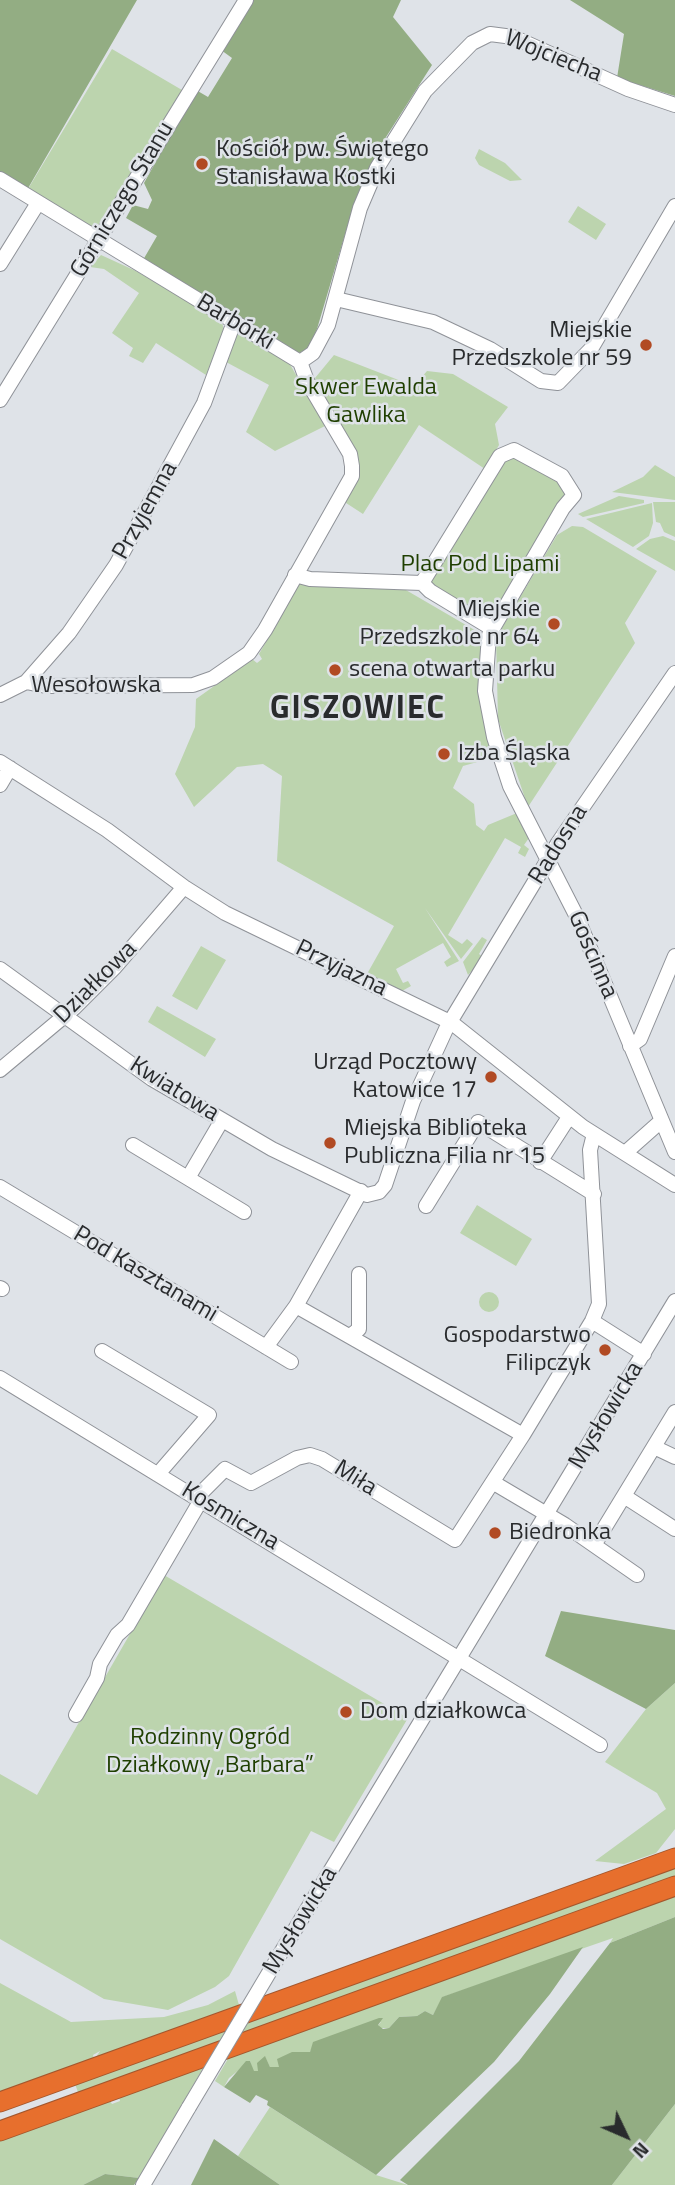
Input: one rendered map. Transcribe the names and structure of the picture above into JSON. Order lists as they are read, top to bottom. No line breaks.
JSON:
{"streets":{"street":["Wojciecha","Górniczego Stanu","Barbórki","Przyjemna","Wesołowska","Radosna","Gościnna","Przyjazna","Działkowa","Kwiatowa","Pod Kasztanami","Mysłowicka","Miła","Kosmiczna"]},"crossings":[["Wojciecha","Barbórki"],["Górniczego Stanu","Barbórki"],["Barbórki","Przyjemna"],["Barbórki","Wesołowska"],["Przyjemna","Wesołowska"],["Radosna","Gościnna"],["Radosna","Przyjazna"],["Przyjazna","Działkowa"],["Przyjazna","Miła"],["Działkowa","Kwiatowa"],["Mysłowicka","Kosmiczna"],["Miła","Kosmiczna"]],"districts":["GISZOWIEC"],"parks":["Skwer Ewalda Gawlika","Plac Pod Lipami","Rodzinny Ogród Działkowy „Barbara”"],"places":["Kościół pw. Świętego Stanisława Kostki","Miejskie Przedszkole nr 59","Miejskie Przedszkole nr 64","scena otwarta parku","Izba Śląska","Urząd Pocztowy Katowice 17","Miejska Biblioteka Publiczna Filia nr 15","Gospodarstwo Filipczyk","Biedronka","Dom działkowca"],"north":"bottom right"}
